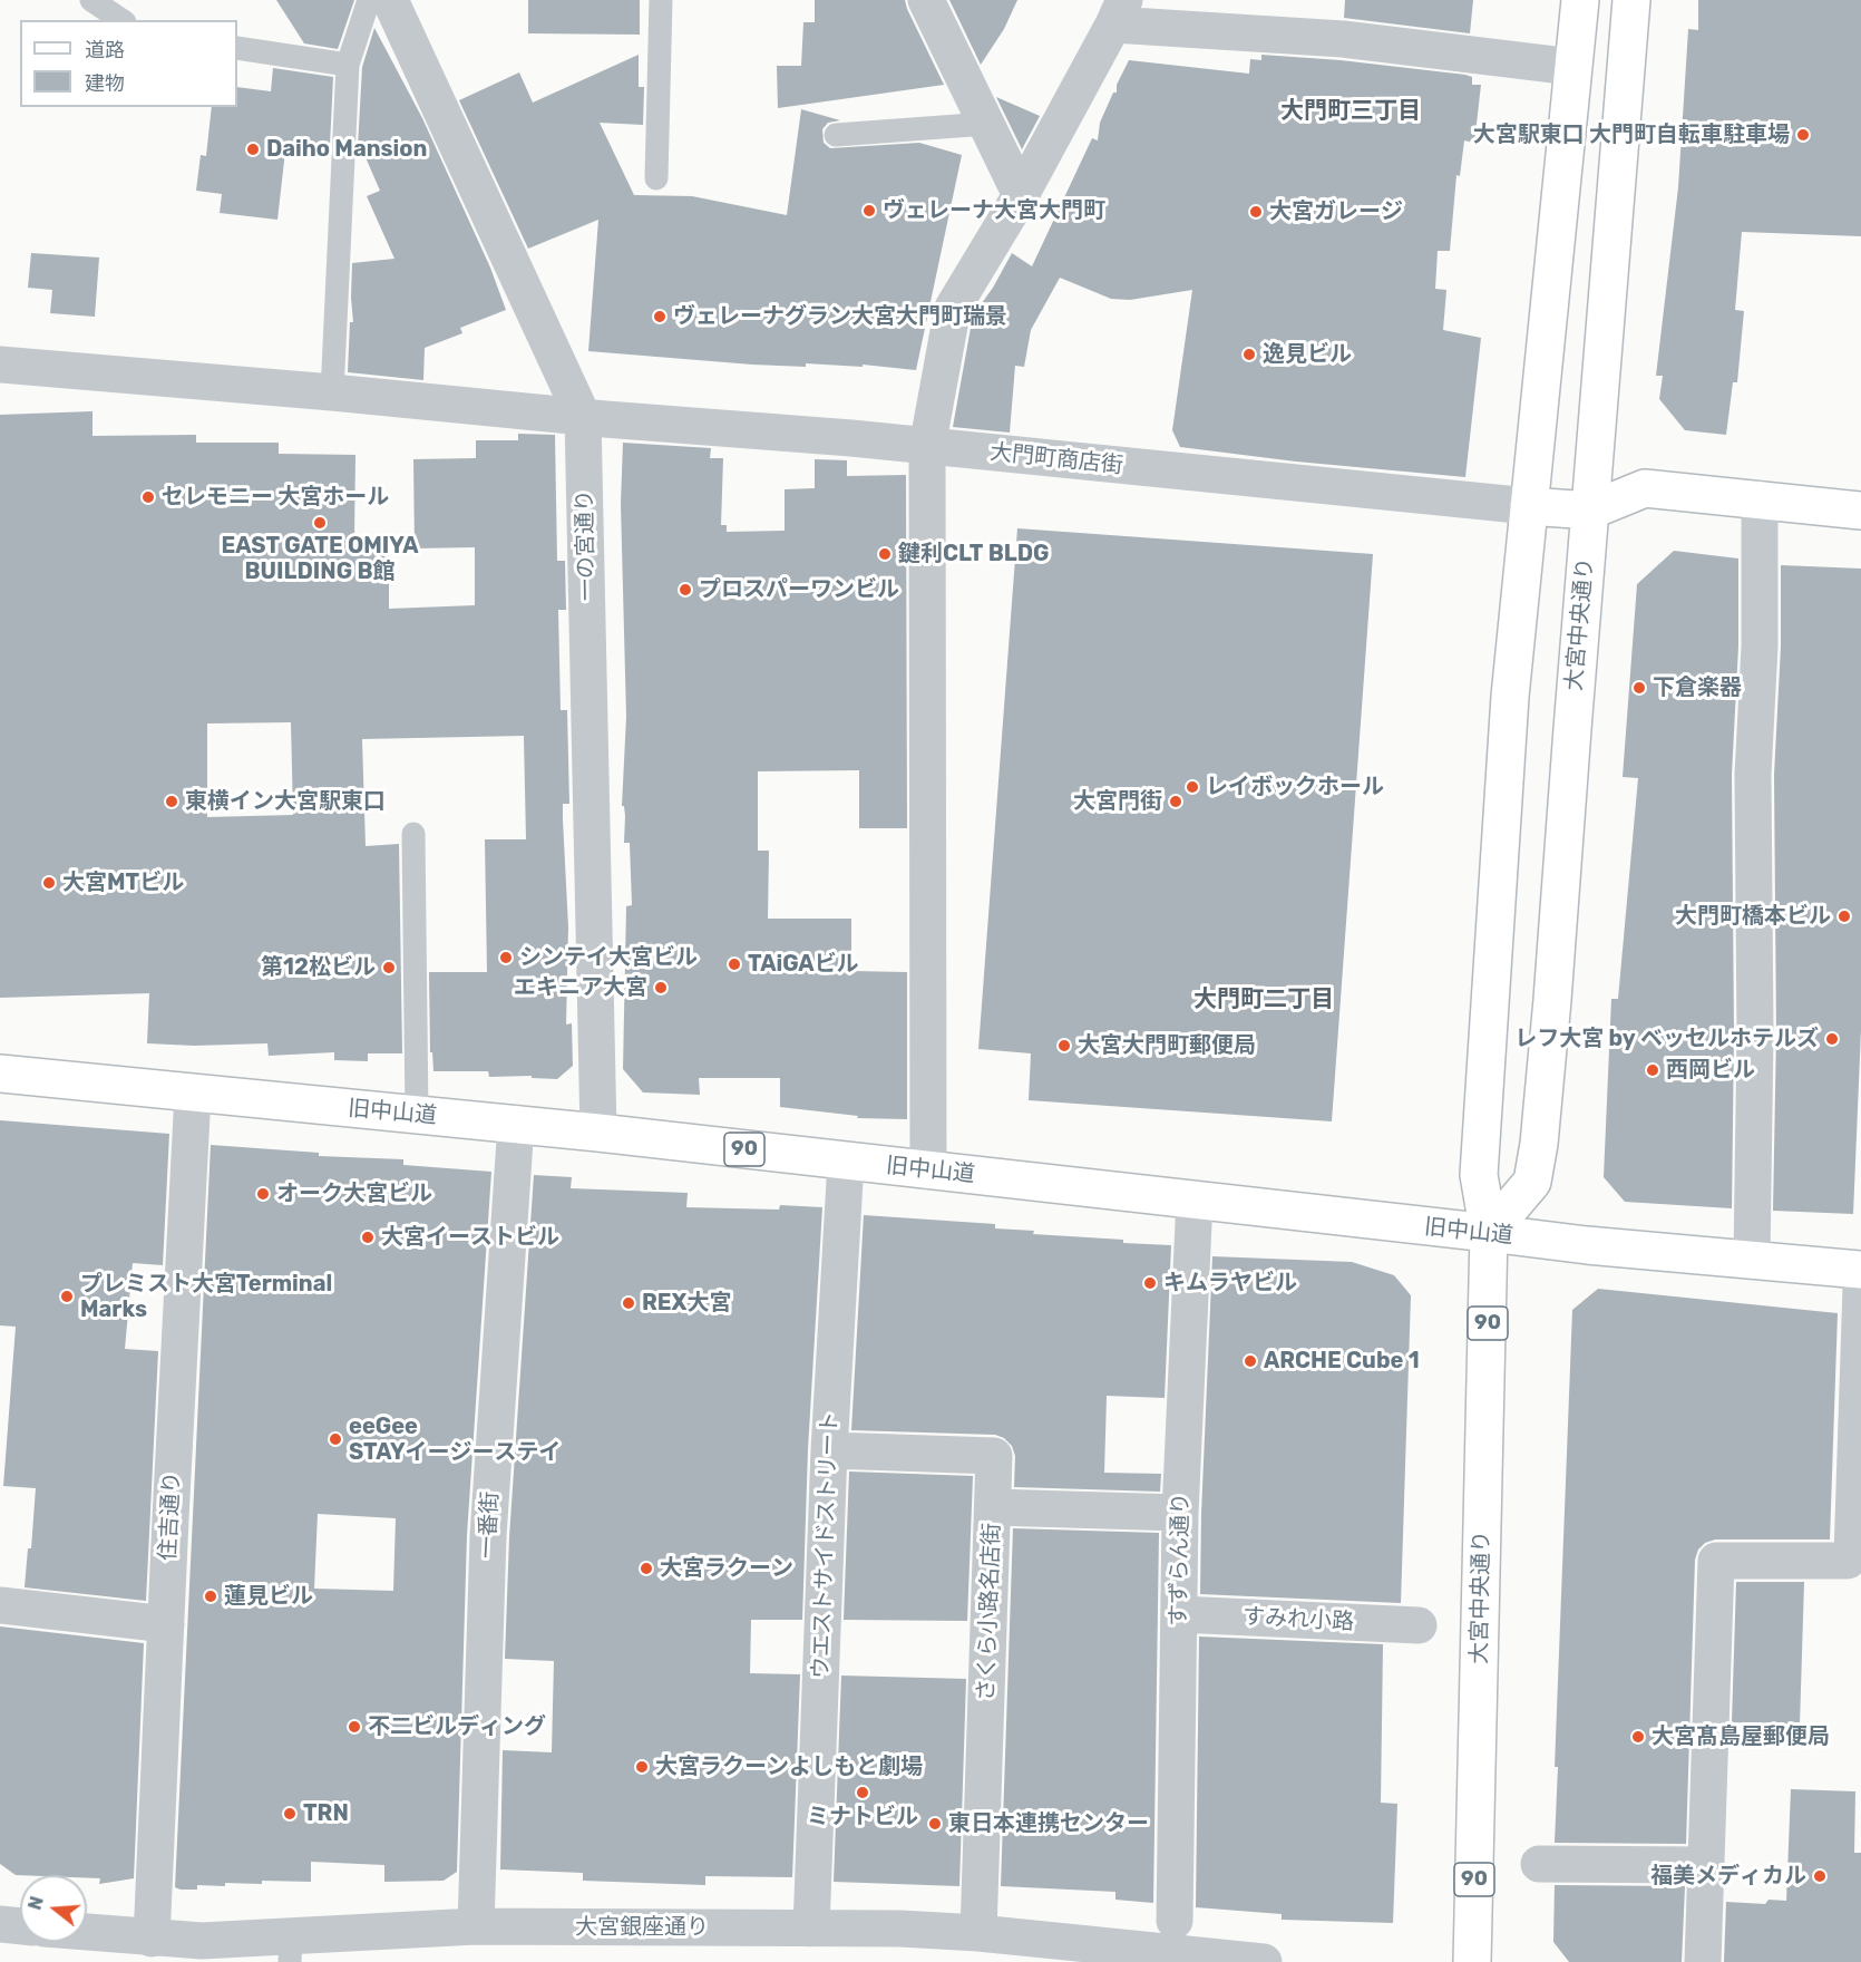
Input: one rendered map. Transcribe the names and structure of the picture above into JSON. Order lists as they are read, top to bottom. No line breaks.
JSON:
{"streets":{"main road":["大宮中央通り","旧中山道","90"],"street":["大門町商店街","一の宮通り","住吉通り","一番街","ウエストサイドストリート","すずらん通り","さくら小路名店街","すみれ小路","大宮銀座通り"]},"crossings":[["大門町商店街","一の宮通り"],["大門町商店街","大宮中央通り"],["一の宮通り","旧中山道"],["大宮中央通り","旧中山道"],["旧中山道","住吉通り"],["旧中山道","一番街"],["旧中山道","ウエストサイドストリート"],["旧中山道","すずらん通り"],["住吉通り","大宮銀座通り"],["一番街","大宮銀座通り"],["ウエストサイドストリート","さくら小路名店街"],["ウエストサイドストリート","大宮銀座通り"],["すずらん通り","すみれ小路"],["さくら小路名店街","大宮銀座通り"]],"districts":["大門町三丁目","大門町二丁目"],"places":["大宮駅東口 大門町自転車駐車場","Daiho Mansion","ヴェレーナ大宮大門町","大宮ガレージ","ヴェレーナグラン大宮大門町瑞景","逸見ビル","セレモニー 大宮ホール","EAST GATE OMIYA BUILDING B館","鍵利CLT BLDG","プロスパーワンビル","下倉楽器","レイボックホール","東横イン大宮駅東口","大宮門街","大宮MTビル","大門町橋本ビル","シンテイ大宮ビル","TAiGAビル","第12松ビル","エキニア大宮","レフ大宮 by ベッセルホテルズ","大宮大門町郵便局","西岡ビル","オーク大宮ビル","大宮イーストビル","キムラヤビル","プレミスト大宮Terminal Marks","REX大宮","ARCHE Cube 1","eeGee STAYイージーステイ","大宮ラクーン","蓮見ビル","不二ビルディング","大宮髙島屋郵便局","大宮ラクーンよしもと劇場","ミナトビル","TRN","東日本連携センター","福美メディカル"],"legend":["道路","建物"],"north":"left"}
